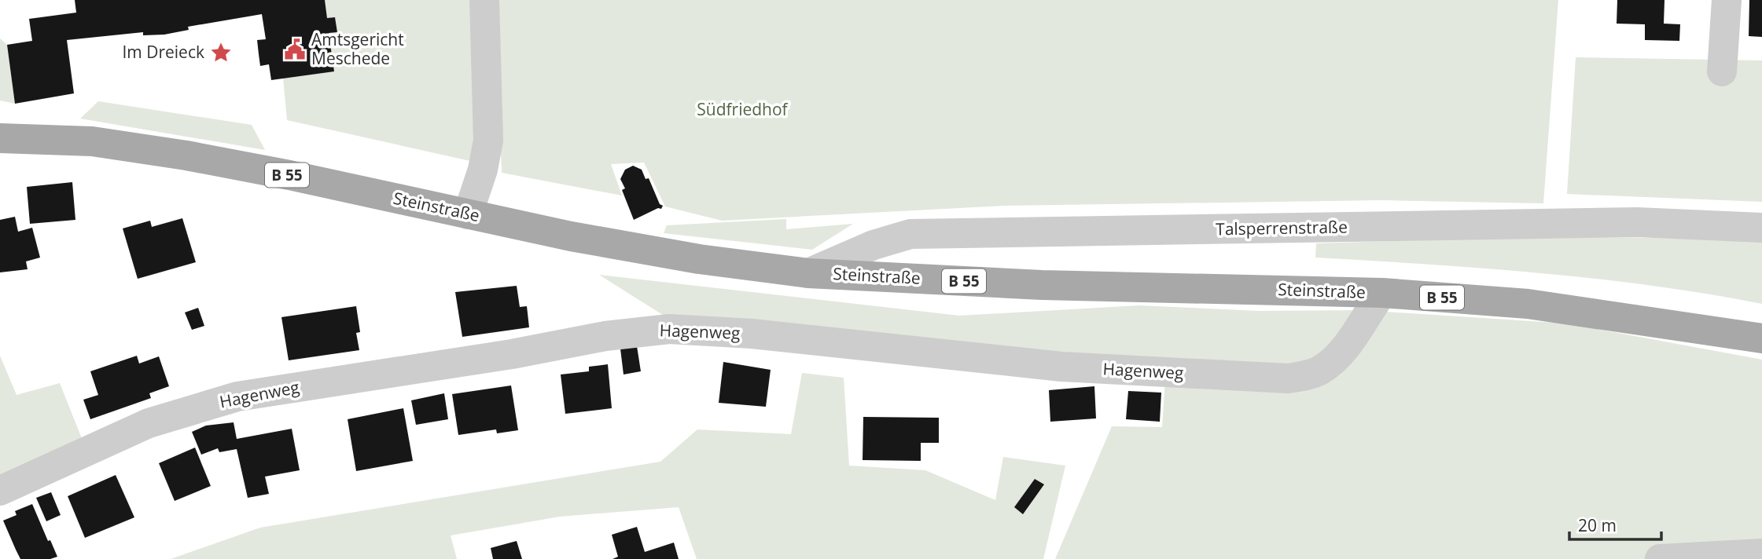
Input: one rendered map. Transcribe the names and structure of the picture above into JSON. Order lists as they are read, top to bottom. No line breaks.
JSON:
{"streets":{"main road":["B 55","Steinstraße"],"street":["Talsperrenstraße","Hagenweg"]},"crossings":[["Steinstraße","Talsperrenstraße"],["Steinstraße","Hagenweg"]],"parks":["Südfriedhof"],"places":{"public building":["Amtsgericht Meschede"],"place":["Im Dreieck"]},"scale_bar":"20 m"}
